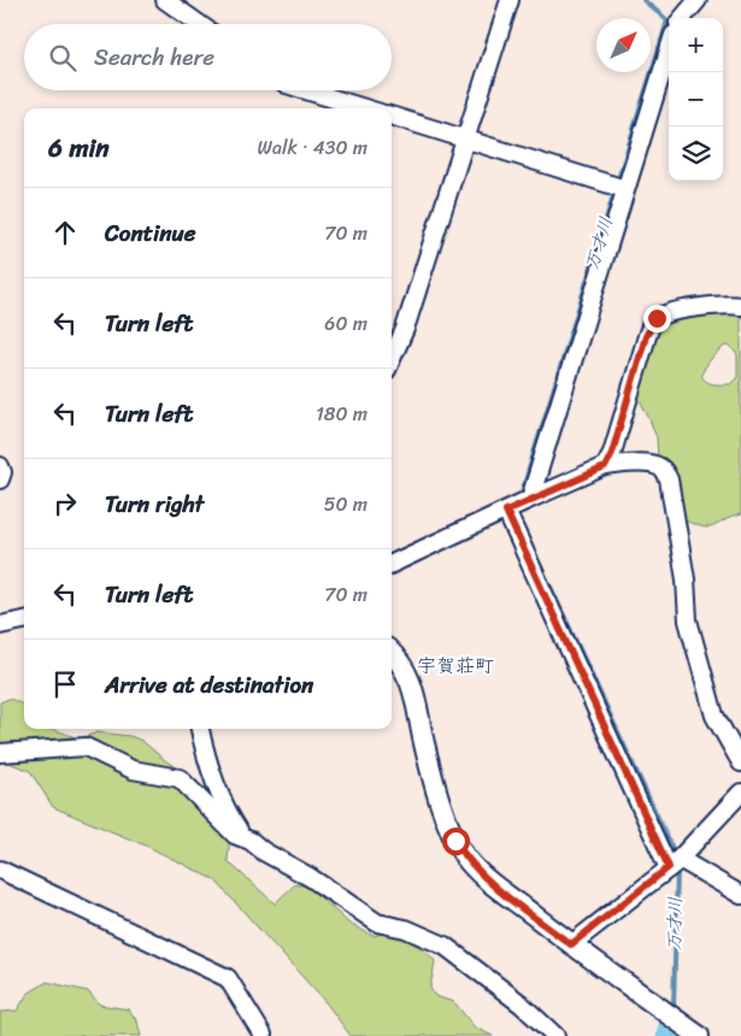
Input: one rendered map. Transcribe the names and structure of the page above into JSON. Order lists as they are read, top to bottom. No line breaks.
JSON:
{"districts":["宇賀荘町"],"water":["万才川"],"north":"top right","page":{"map_buttons":["+","−"],"search":"Search here","heading":["6 min","Walk · 430 m"],"list":[["Continue","70 m"],["Turn left","60 m"],["Turn left","180 m"],["Turn right","50 m"],["Turn left","70 m"],"Arrive at destination"]}}
